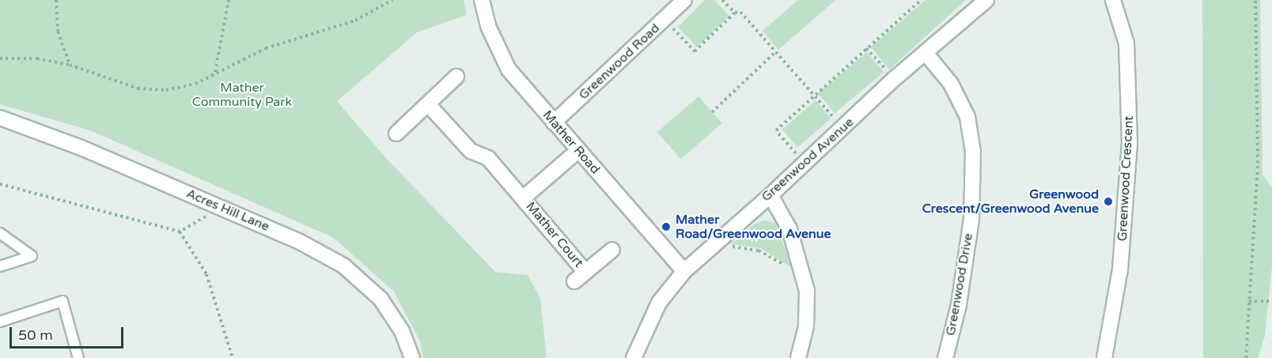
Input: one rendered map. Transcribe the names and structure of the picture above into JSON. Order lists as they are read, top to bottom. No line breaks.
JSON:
{"streets":{"street":["Greenwood Road","Mather Road","Greenwood Avenue","Greenwood Crescent","Acres Hill Lane","Mather Court","Greenwood Drive"]},"crossings":[["Greenwood Road","Mather Road"],["Mather Road","Greenwood Avenue"],["Mather Road","Mather Court"],["Greenwood Avenue","Greenwood Drive"]],"parks":["Mather Community Park"],"places":["Greenwood Crescent/Greenwood Avenue","Mather Road/Greenwood Avenue"],"scale_bar":"50 m"}
